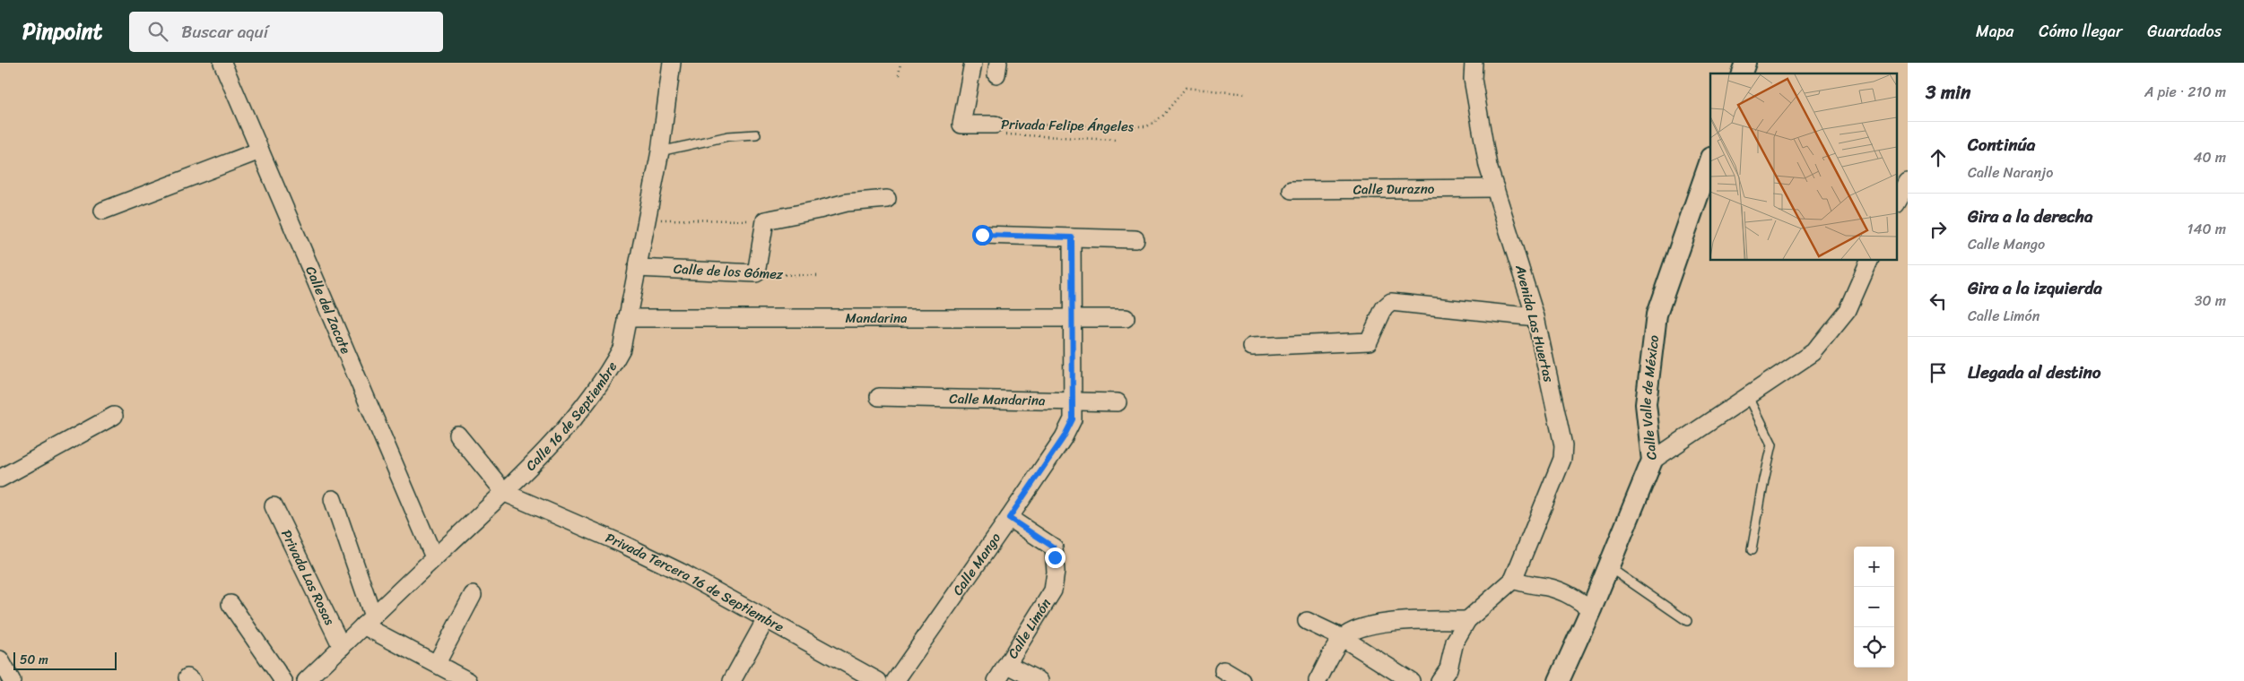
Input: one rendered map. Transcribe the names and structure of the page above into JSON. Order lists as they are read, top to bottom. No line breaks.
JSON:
{"streets":{"street":["Privada Felipe Ángeles","Calle Durazno","Calle de los Gómez","Calle del Zacate","Mandarina","Avenida Las Huertas","Calle Valle de México","Calle Mandarina","Calle 16 de Septiembre","Calle Mango","Privada Las Rosas","Privada Tercera 16 de Septiembre","Calle Limón"]},"crossings":[["Calle Durazno","Avenida Las Huertas"],["Calle de los Gómez","Calle 16 de Septiembre"],["Calle del Zacate","Calle 16 de Septiembre"],["Mandarina","Calle 16 de Septiembre"],["Mandarina","Calle Mango"],["Calle Mandarina","Calle Mango"],["Calle 16 de Septiembre","Privada Las Rosas"],["Calle 16 de Septiembre","Privada Tercera 16 de Septiembre"],["Calle Mango","Calle Limón"]],"scale_bar":"50 m","page":{"header":"Pinpoint","search":"Buscar aquí","nav":["Mapa","Cómo llegar","Guardados"],"heading":["3 min","A pie · 210 m"],"list":[["Continúa","Calle Naranjo","40 m"],["Gira a la derecha","Calle Mango","140 m"],["Gira a la izquierda","Calle Limón","30 m"],"Llegada al destino"],"map_buttons":["+","−"],"scale":"50 m"}}
